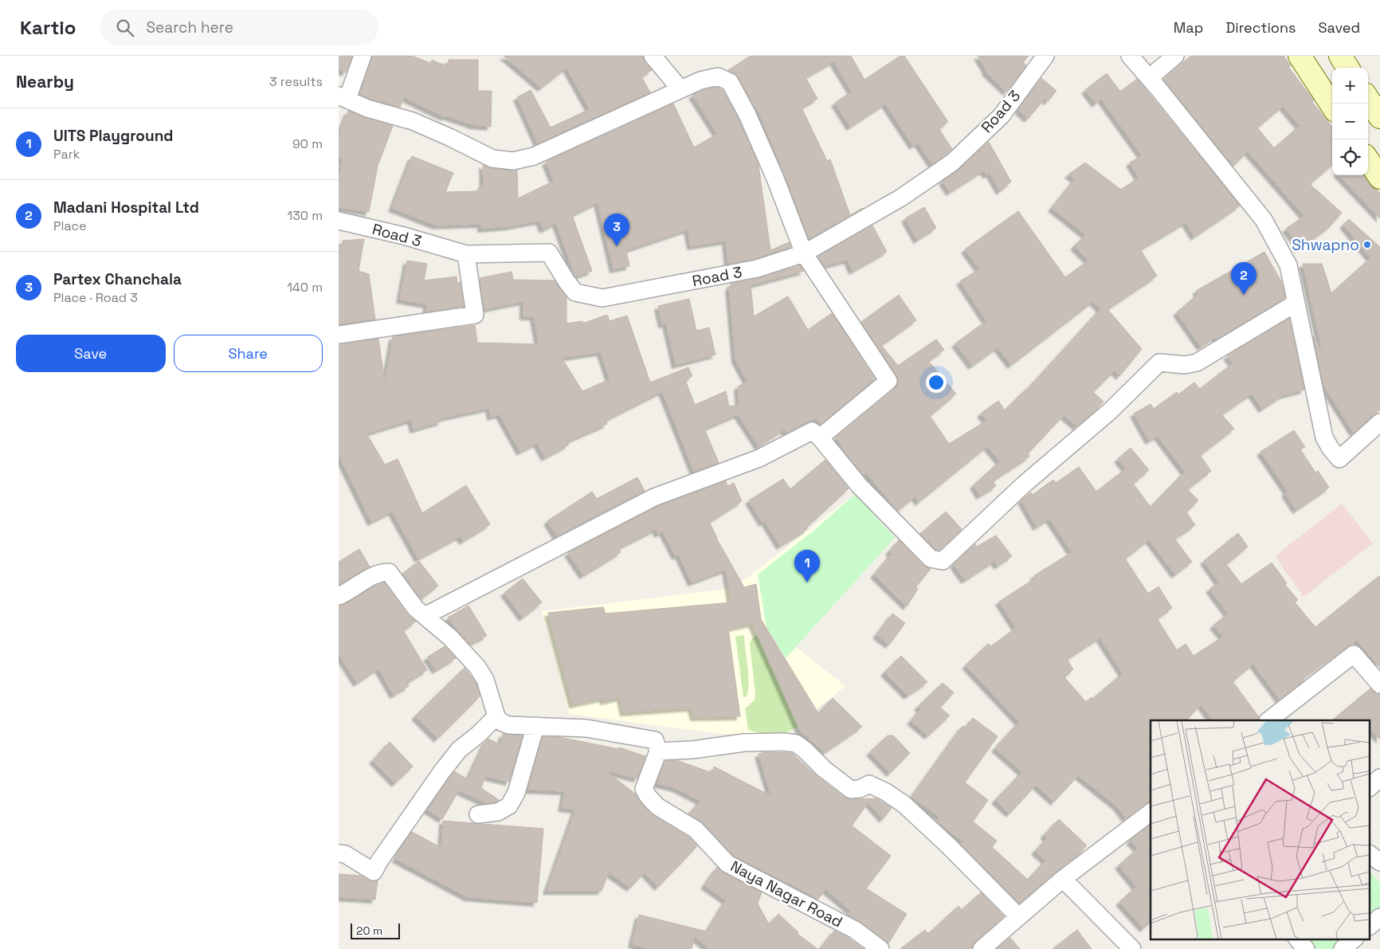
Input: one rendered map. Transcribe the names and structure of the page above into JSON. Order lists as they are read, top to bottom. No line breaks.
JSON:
{"streets":{"street":["Road 3","Naya Nagar Road"]},"places":["Shwapno"],"scale_bar":"20 m","page":{"header":"Kartio","search":"Search here","nav":["Map","Directions","Saved"],"heading":["Nearby","3 results"],"map_buttons":["+","−"],"list":[{"mark":"1","name":"UITS Playground","note":"Park","value":"90 m"},{"mark":"2","name":"Madani Hospital Ltd","note":"Place","value":"130 m"},{"mark":"3","name":"Partex Chanchala","note":"Place · Road 3","value":"140 m"}],"pins":["3","2","1"],"buttons":["Save","Share"],"scale":"20 m"}}
